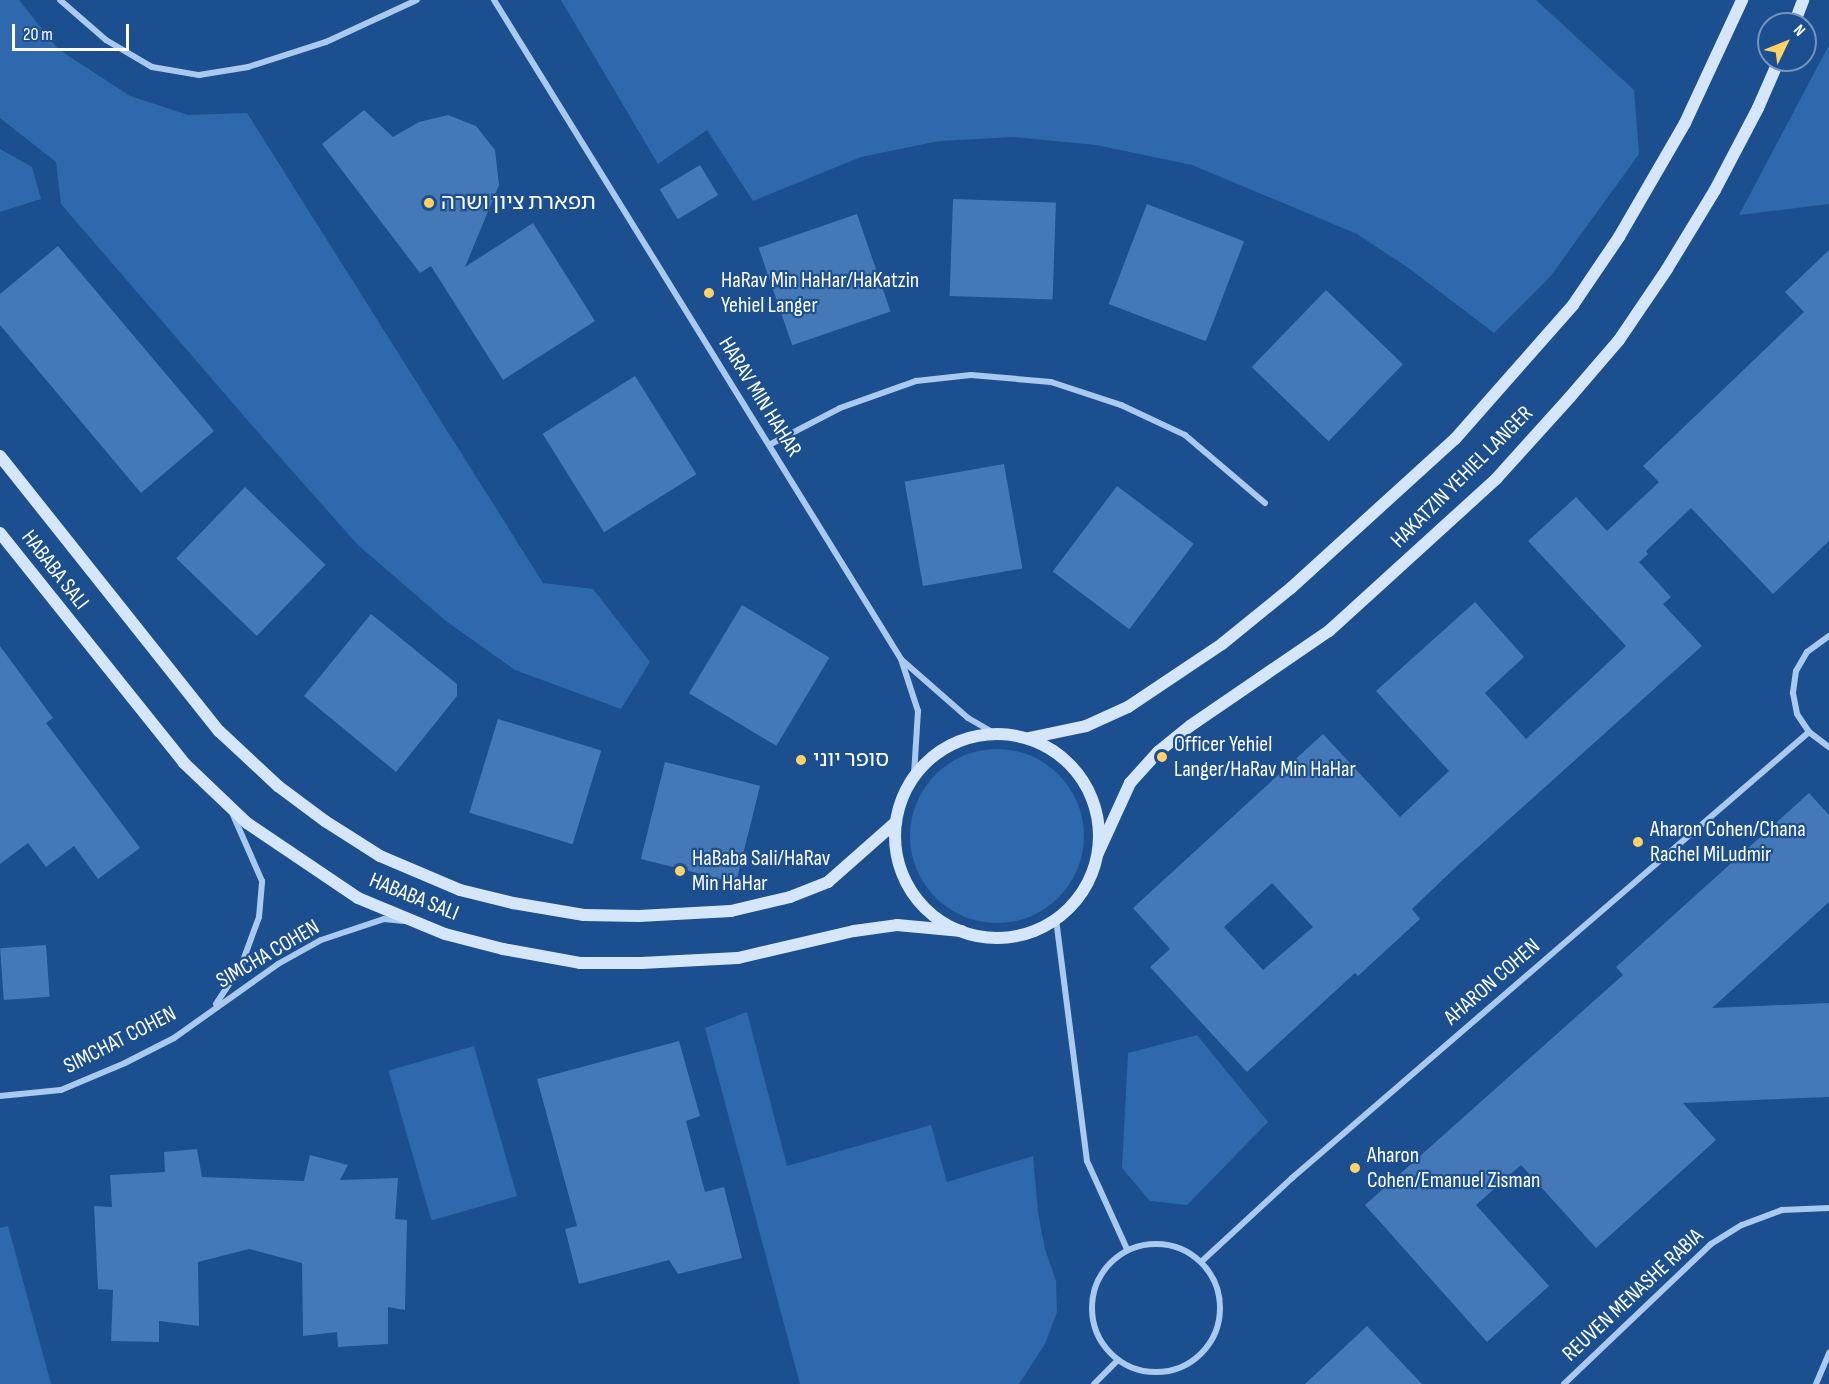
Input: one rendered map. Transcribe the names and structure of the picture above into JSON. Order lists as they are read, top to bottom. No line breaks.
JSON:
{"streets":{"street":["HARAV MIN HAHAR","HAKATZIN YEHIEL LANGER","HABABA SALI","SIMCHA COHEN","AHARON COHEN","SIMCHAT COHEN","REUVEN MENASHE RABIA"]},"crossings":[["HARAV MIN HAHAR","HAKATZIN YEHIEL LANGER"],["HARAV MIN HAHAR","HABABA SALI"],["HAKATZIN YEHIEL LANGER","HABABA SALI"],["HABABA SALI","SIMCHA COHEN"],["SIMCHA COHEN","SIMCHAT COHEN"]],"places":["תפארת ציון ושרה","HaRav Min HaHar/HaKatzin Yehiel Langer","Officer Yehiel Langer/HaRav Min HaHar","סופר יוני","Aharon Cohen/Chana Rachel MiLudmir","HaBaba Sali/HaRav Min HaHar","Aharon Cohen/Emanuel Zisman"],"scale_bar":"20 m","north":"top right"}
